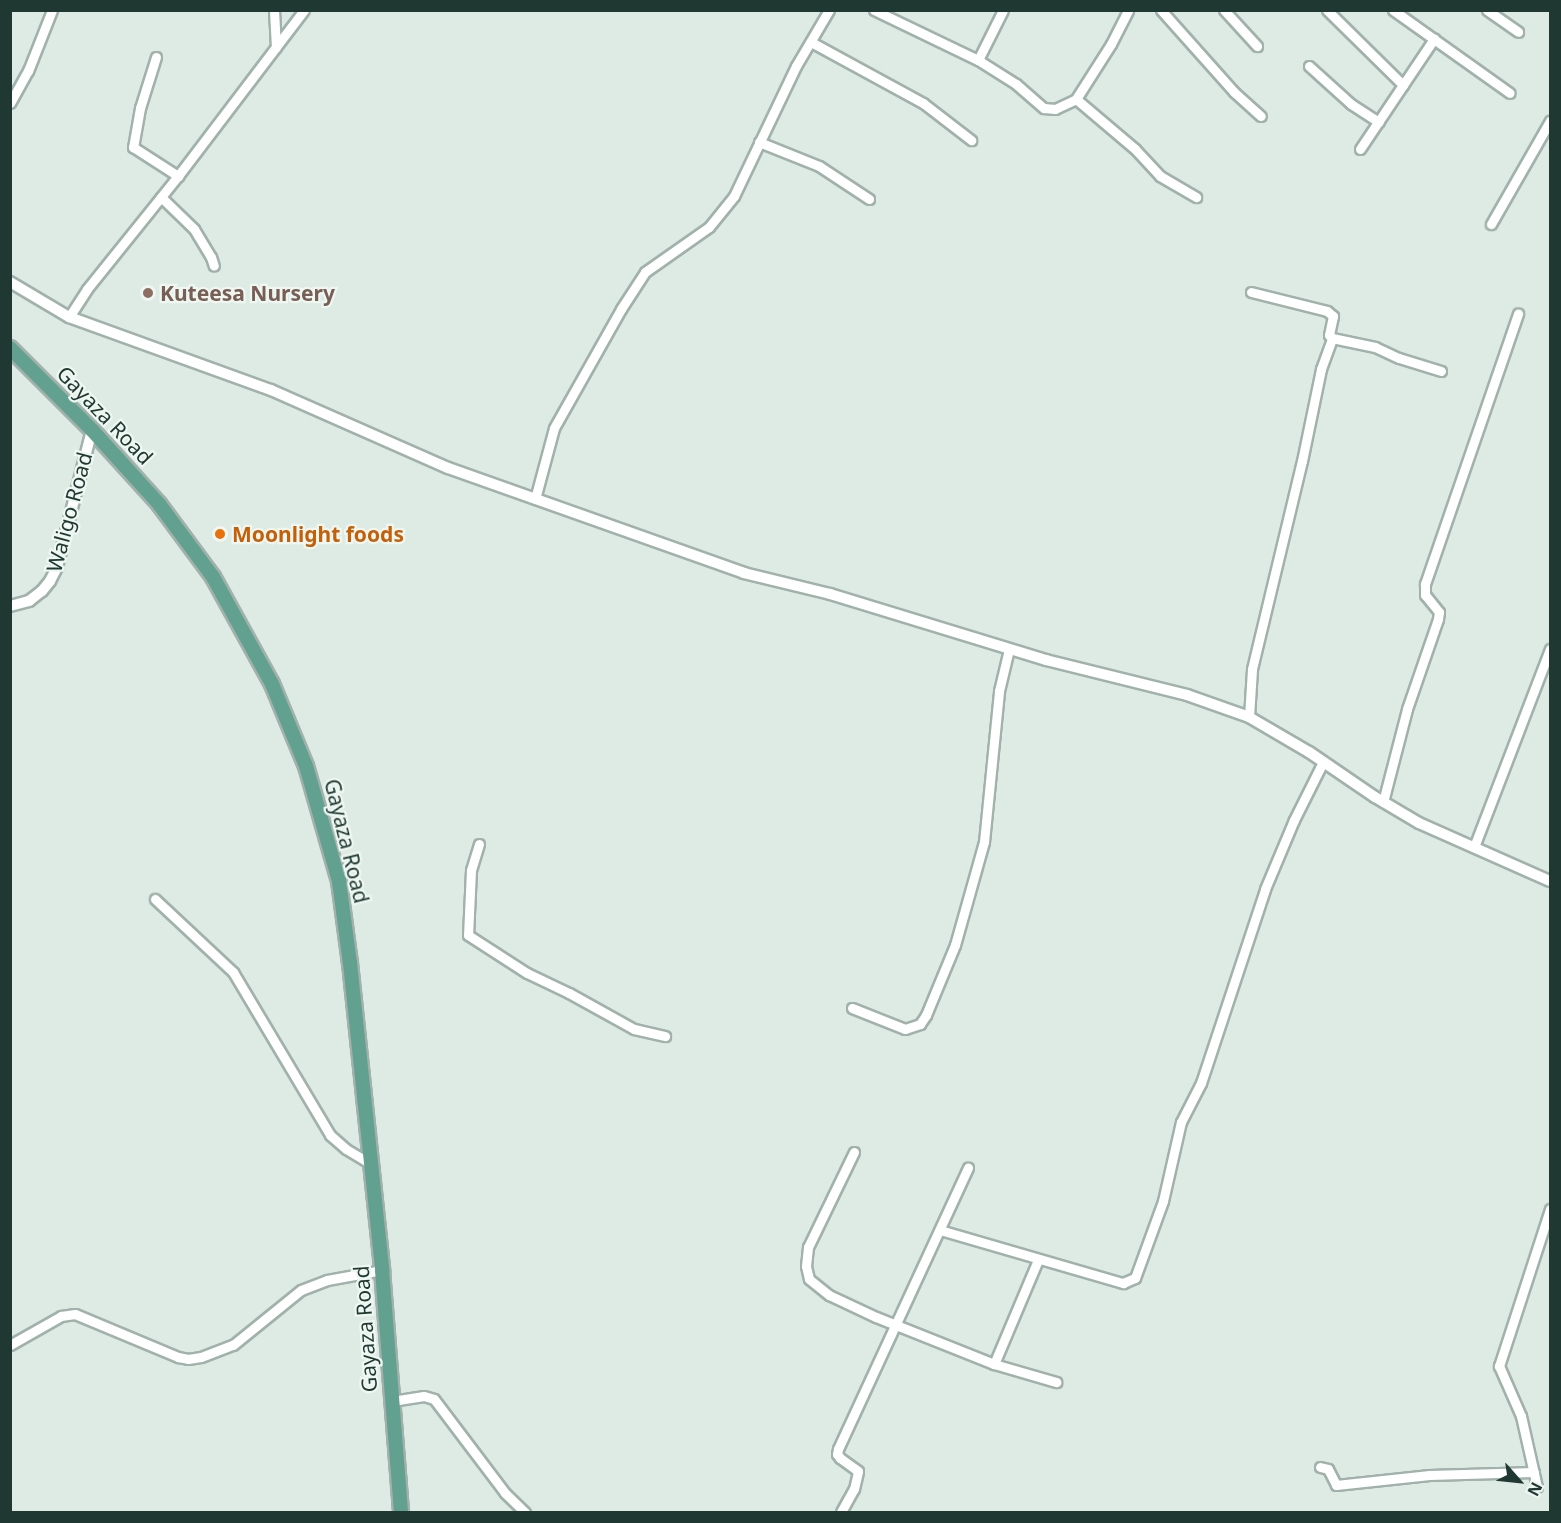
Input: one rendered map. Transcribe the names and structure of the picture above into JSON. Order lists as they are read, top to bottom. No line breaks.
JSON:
{"streets":{"main road":["Gayaza Road"],"street":["Waligo Road"]},"crossings":[["Gayaza Road","Waligo Road"]],"places":["Kuteesa Nursery","Moonlight foods"],"north":"bottom right"}
